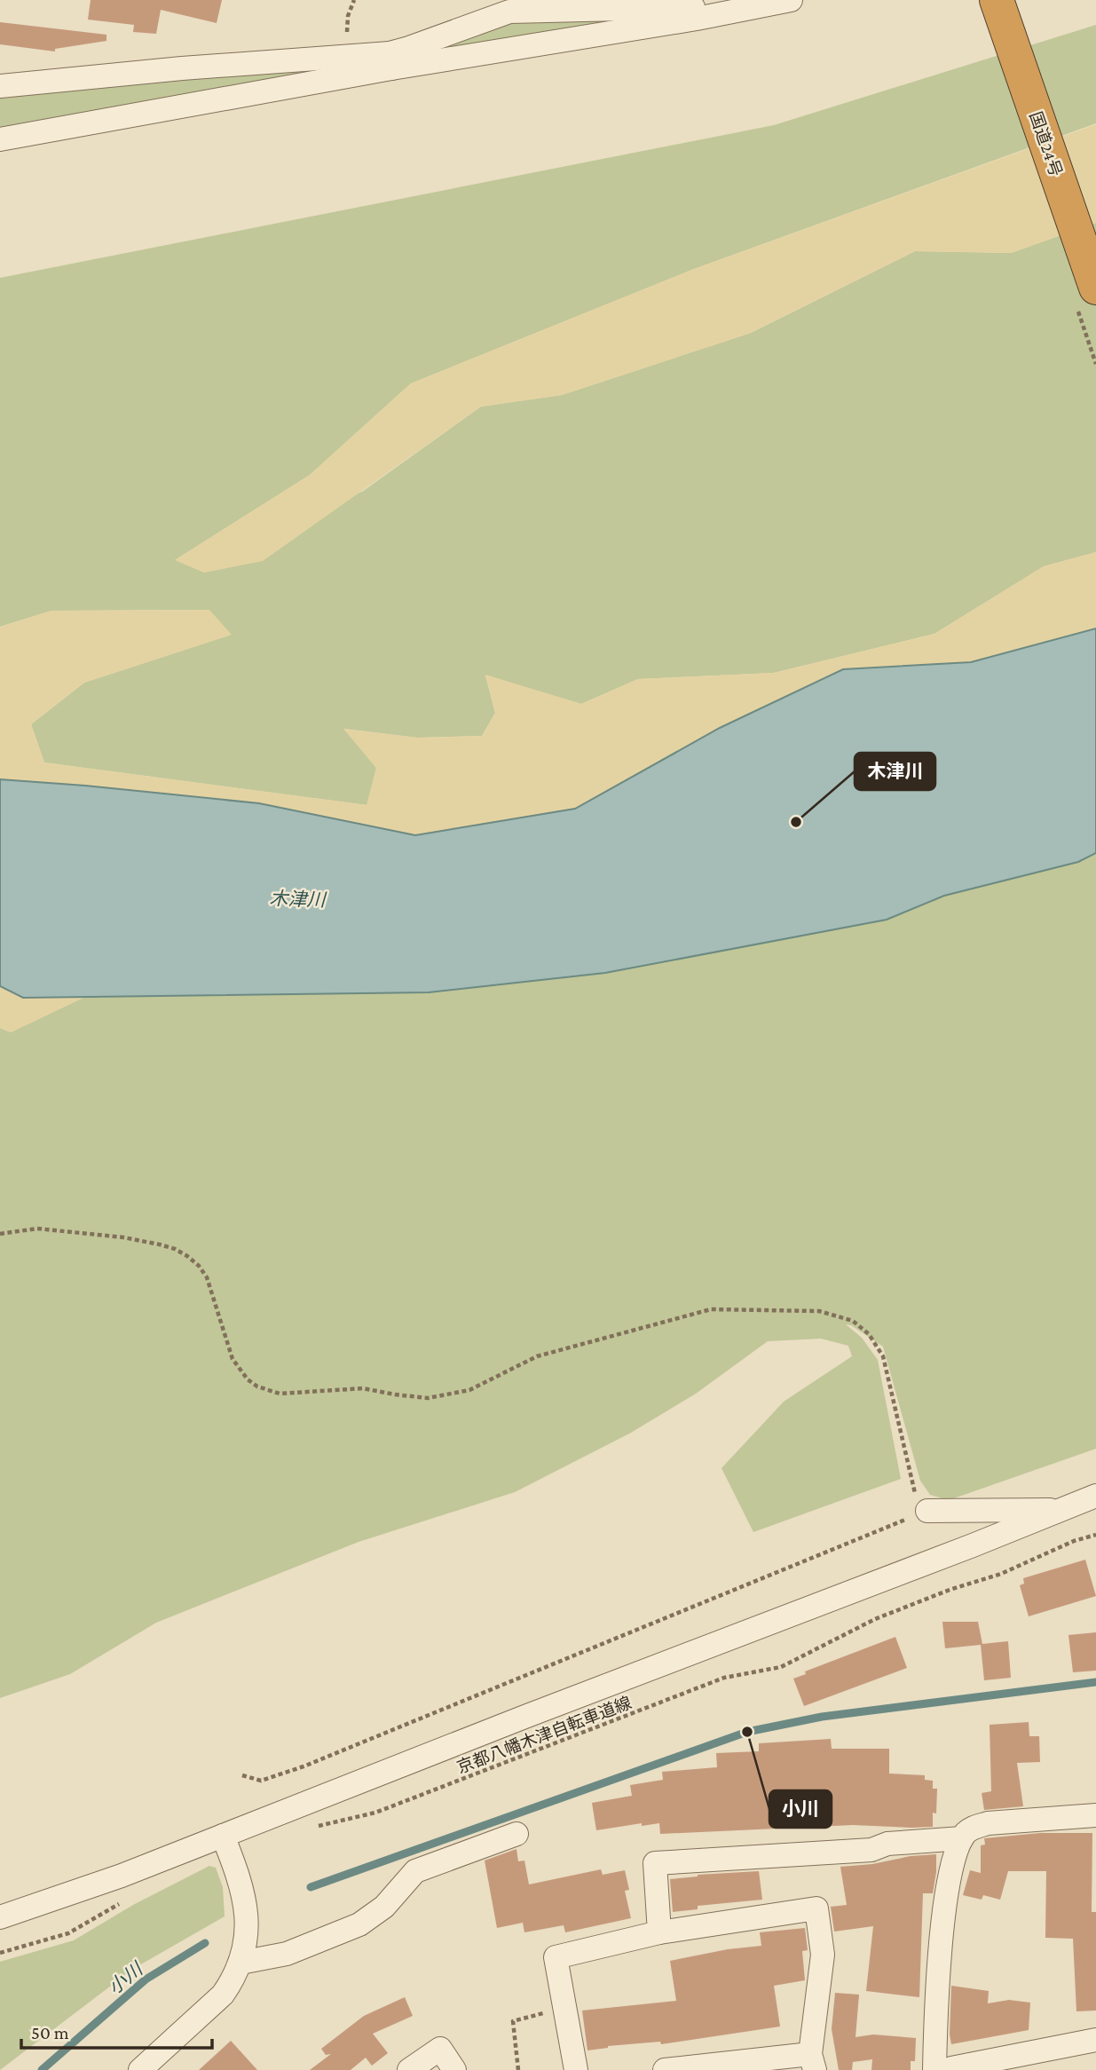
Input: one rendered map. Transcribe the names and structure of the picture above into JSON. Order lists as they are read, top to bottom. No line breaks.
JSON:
{"streets":{"highway":["国道24号"],"path":["京都八幡木津自転車道線"]},"water":["木津川","小川"],"places":["木津川","小川"],"scale_bar":"50 m"}
